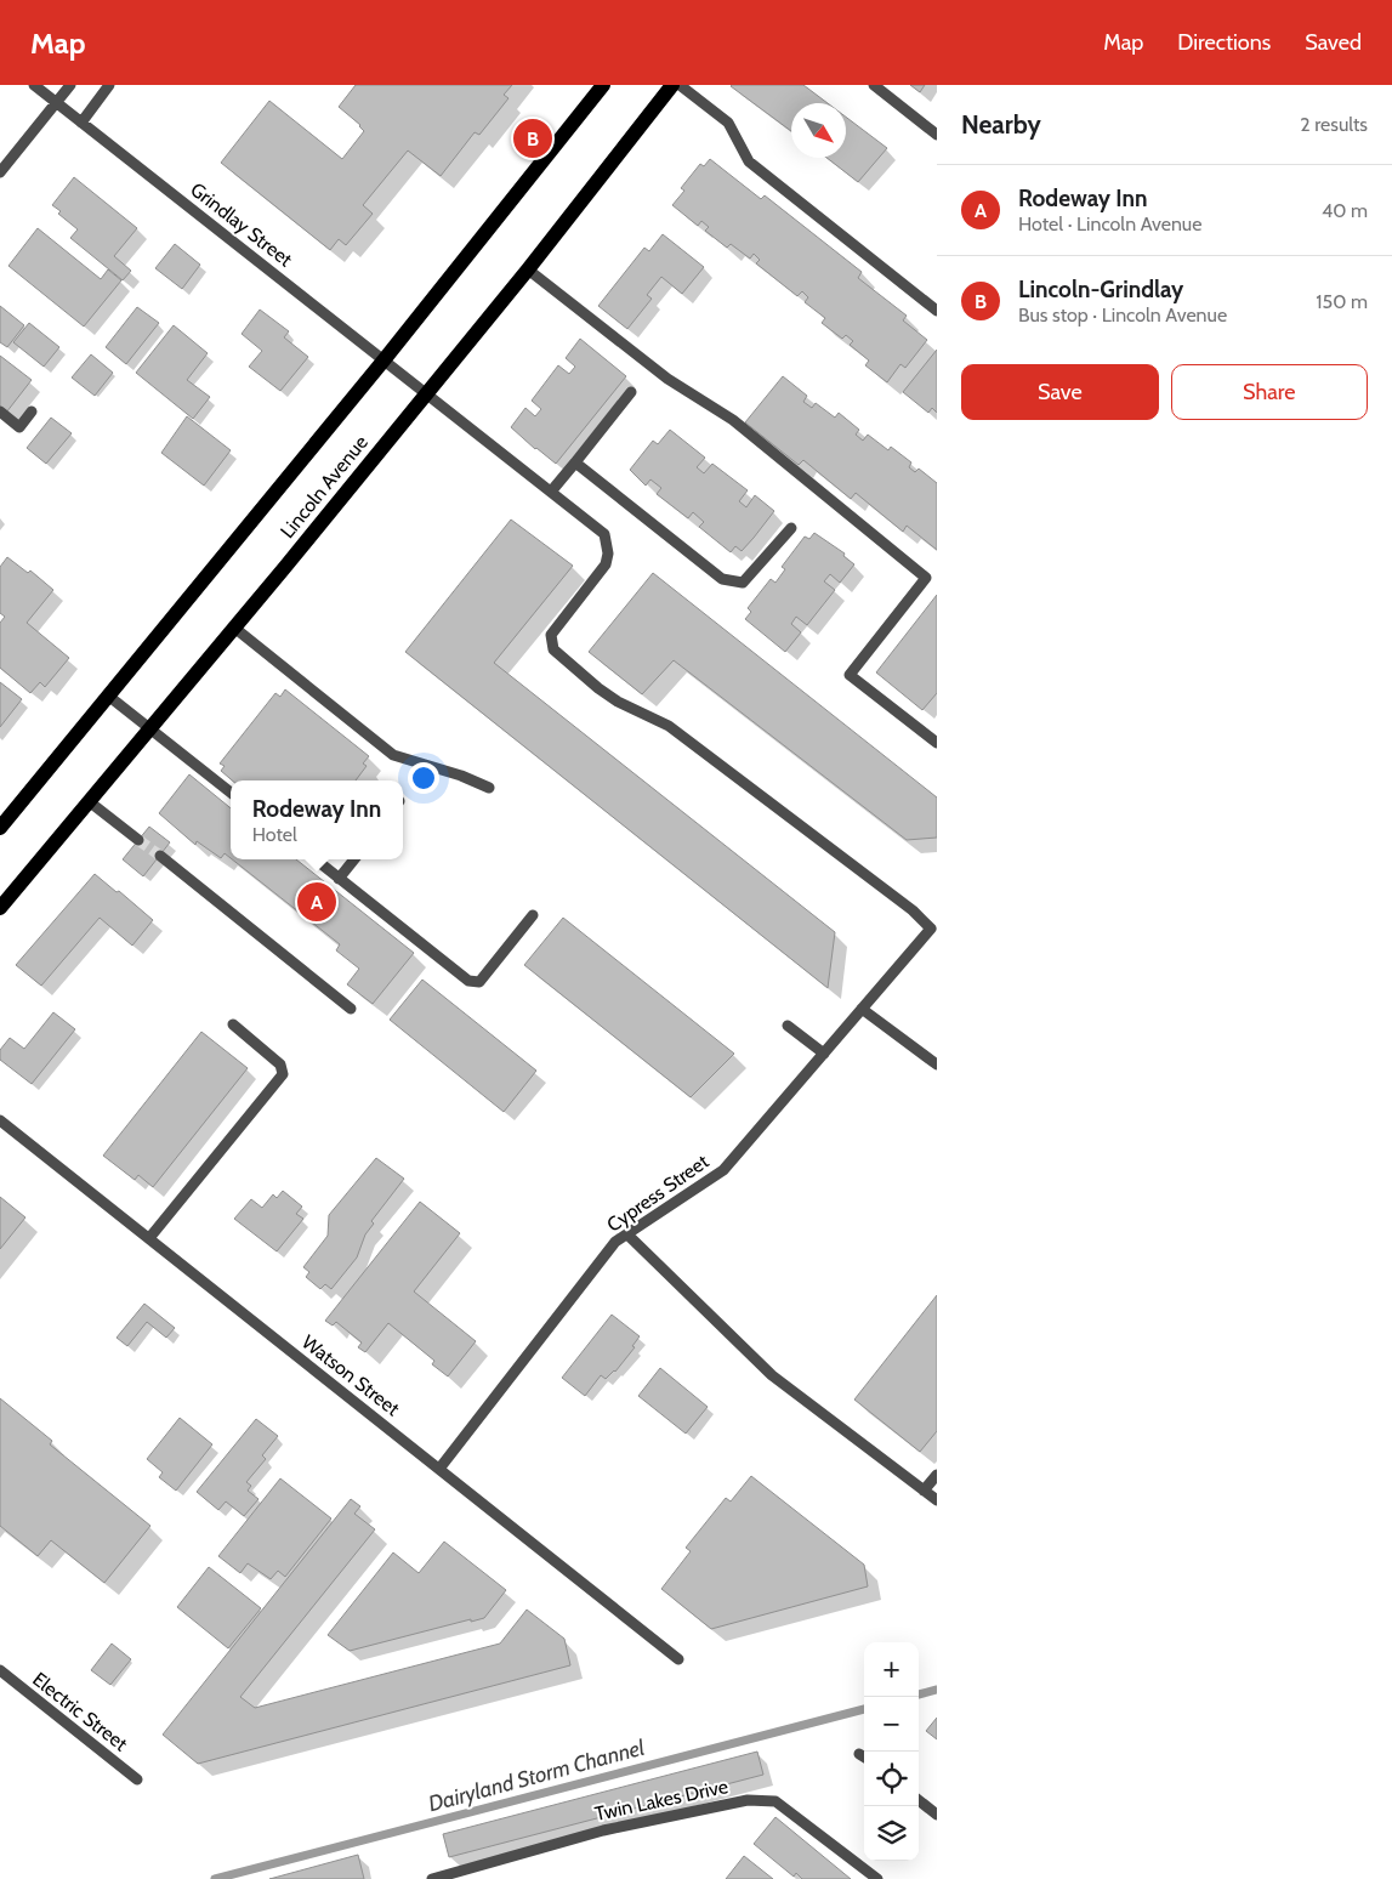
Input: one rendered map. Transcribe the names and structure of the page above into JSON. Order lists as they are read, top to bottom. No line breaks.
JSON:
{"streets":{"main road":["Lincoln Avenue"],"street":["Grindlay Street","Cypress Street","Watson Street","Electric Street","Twin Lakes Drive"]},"crossings":[["Grindlay Street","Lincoln Avenue"],["Grindlay Street","Cypress Street"],["Cypress Street","Watson Street"]],"water":["Dairyland Storm Channel"],"north":"bottom right","page":{"header":"Map","nav":["Map","Directions","Saved"],"heading":["Nearby","2 results"],"pins":["B","A"],"list":[{"mark":"A","name":"Rodeway Inn","note":"Hotel · Lincoln Avenue","value":"40 m"},{"mark":"B","name":"Lincoln-Grindlay","note":"Bus stop · Lincoln Avenue","value":"150 m"}],"buttons":["Save","Share"],"popup":["Rodeway Inn","Hotel"],"map_buttons":["+","−"]}}
